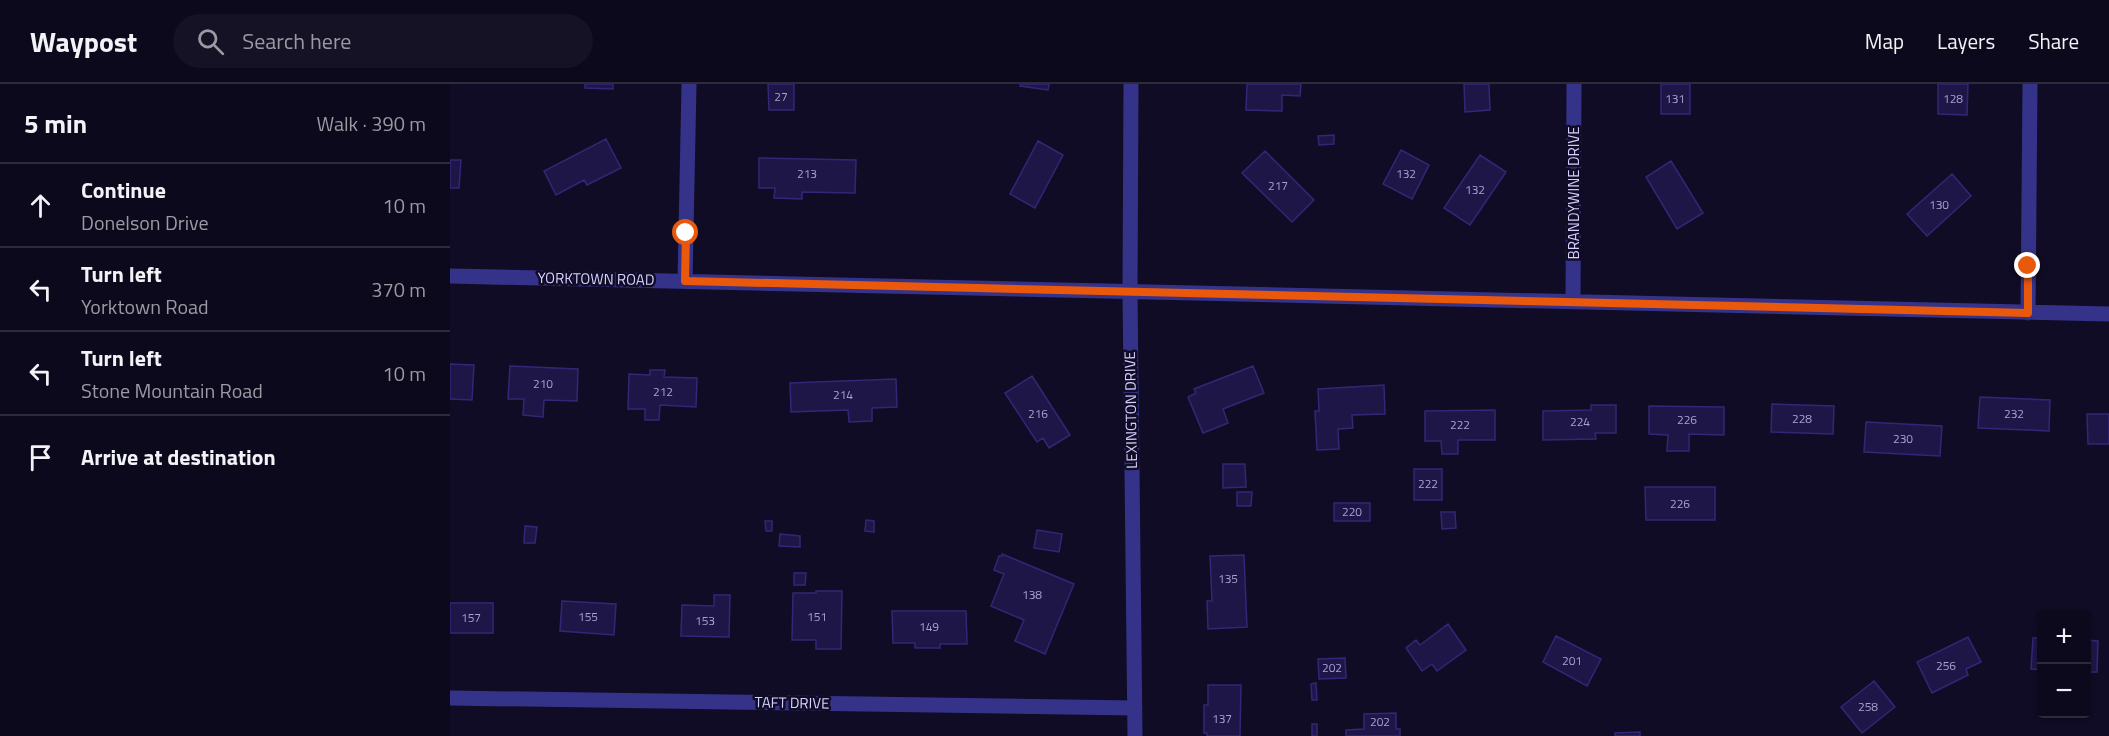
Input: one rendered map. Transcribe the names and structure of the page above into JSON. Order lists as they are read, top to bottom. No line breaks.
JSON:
{"streets":{"street":["BRANDYWINE DRIVE","YORKTOWN ROAD","LEXINGTON DRIVE","TAFT DRIVE"]},"crossings":[["BRANDYWINE DRIVE","YORKTOWN ROAD"],["YORKTOWN ROAD","LEXINGTON DRIVE"],["LEXINGTON DRIVE","TAFT DRIVE"]],"house_numbers":["27","131","128","213","132","217","132","130","210","212","214","216","232","228","226","224","222","230","222","226","220","135","138","155","151","157","153","149","201","256","202","258","137","202"],"page":{"header":"Waypost","search":"Search here","nav":["Map","Layers","Share"],"heading":["5 min","Walk · 390 m"],"list":[["Continue","Donelson Drive","10 m"],["Turn left","Yorktown Road","370 m"],["Turn left","Stone Mountain Road","10 m"],"Arrive at destination"],"map_buttons":["+","−"]}}
